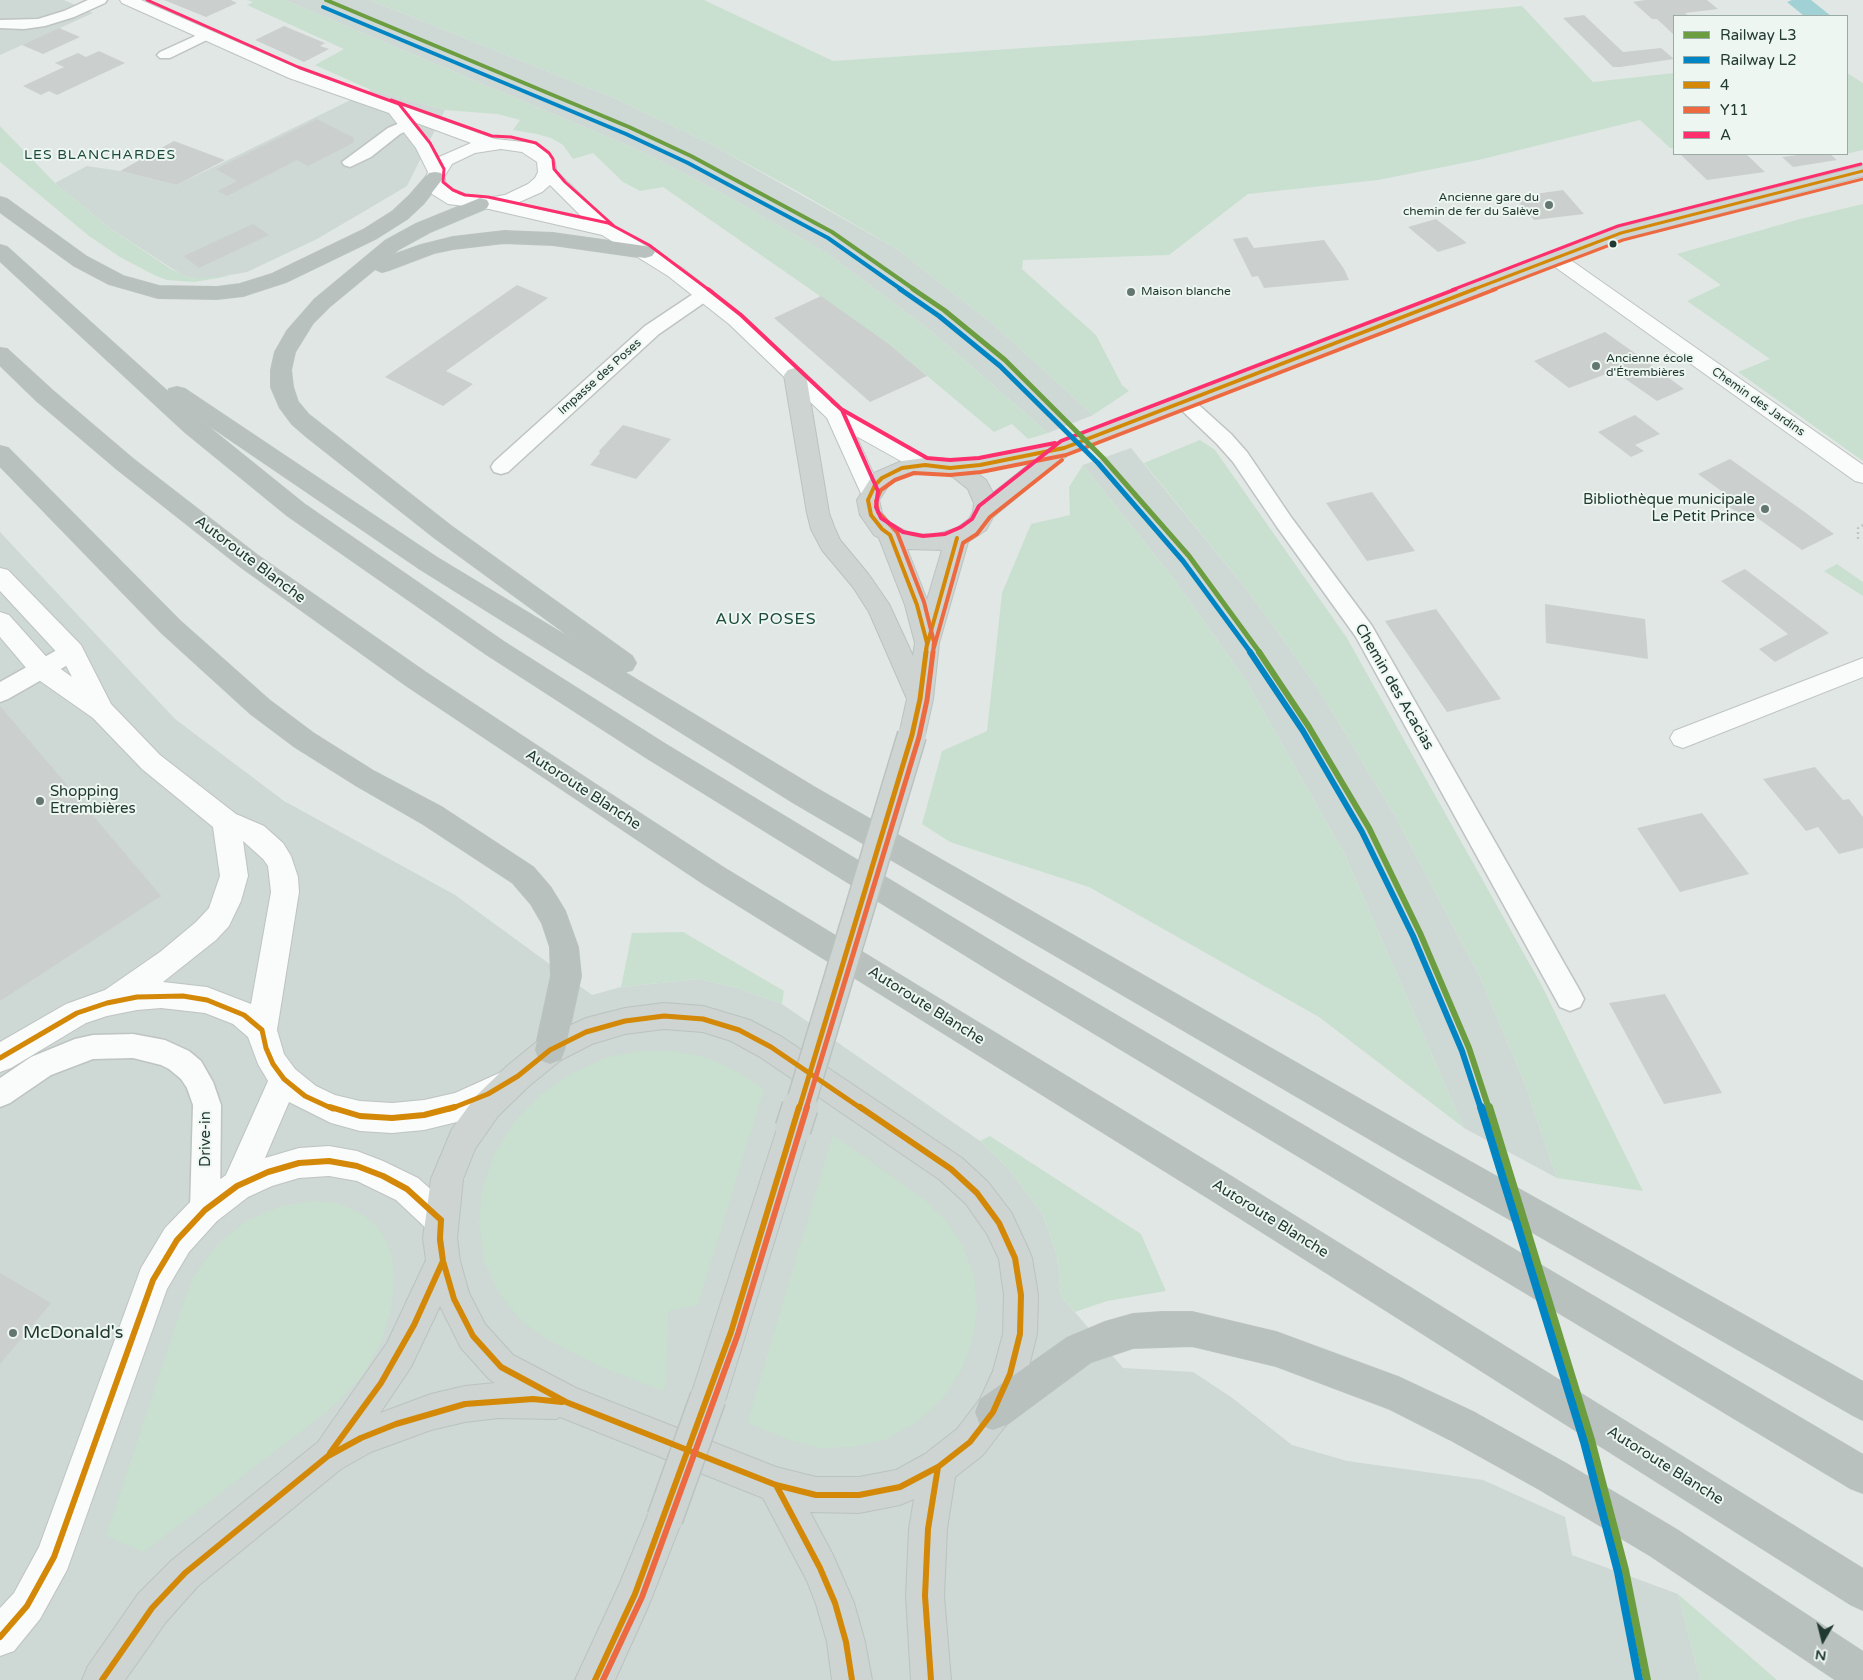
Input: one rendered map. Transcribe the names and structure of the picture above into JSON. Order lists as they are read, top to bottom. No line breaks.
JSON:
{"streets":{"highway":["Autoroute Blanche"],"street":["Chemin des Jardins"],"lane":["Impasse des Poses","Chemin des Acacias","Drive-in"]},"districts":["LES BLANCHARDES","AUX POSES"],"places":["Ancienne gare du chemin de fer du Salève","Maison blanche","Ancienne école d'Étrembières","Bibliothèque municipale Le Petit Prince","Shopping Etrembières","McDonald's"],"lines":["rail line L3","transit line A","rail line L2","transit line 4","transit line Y11"],"legend":["Railway L3","Railway L2","4","Y11","A"],"north":"bottom"}
